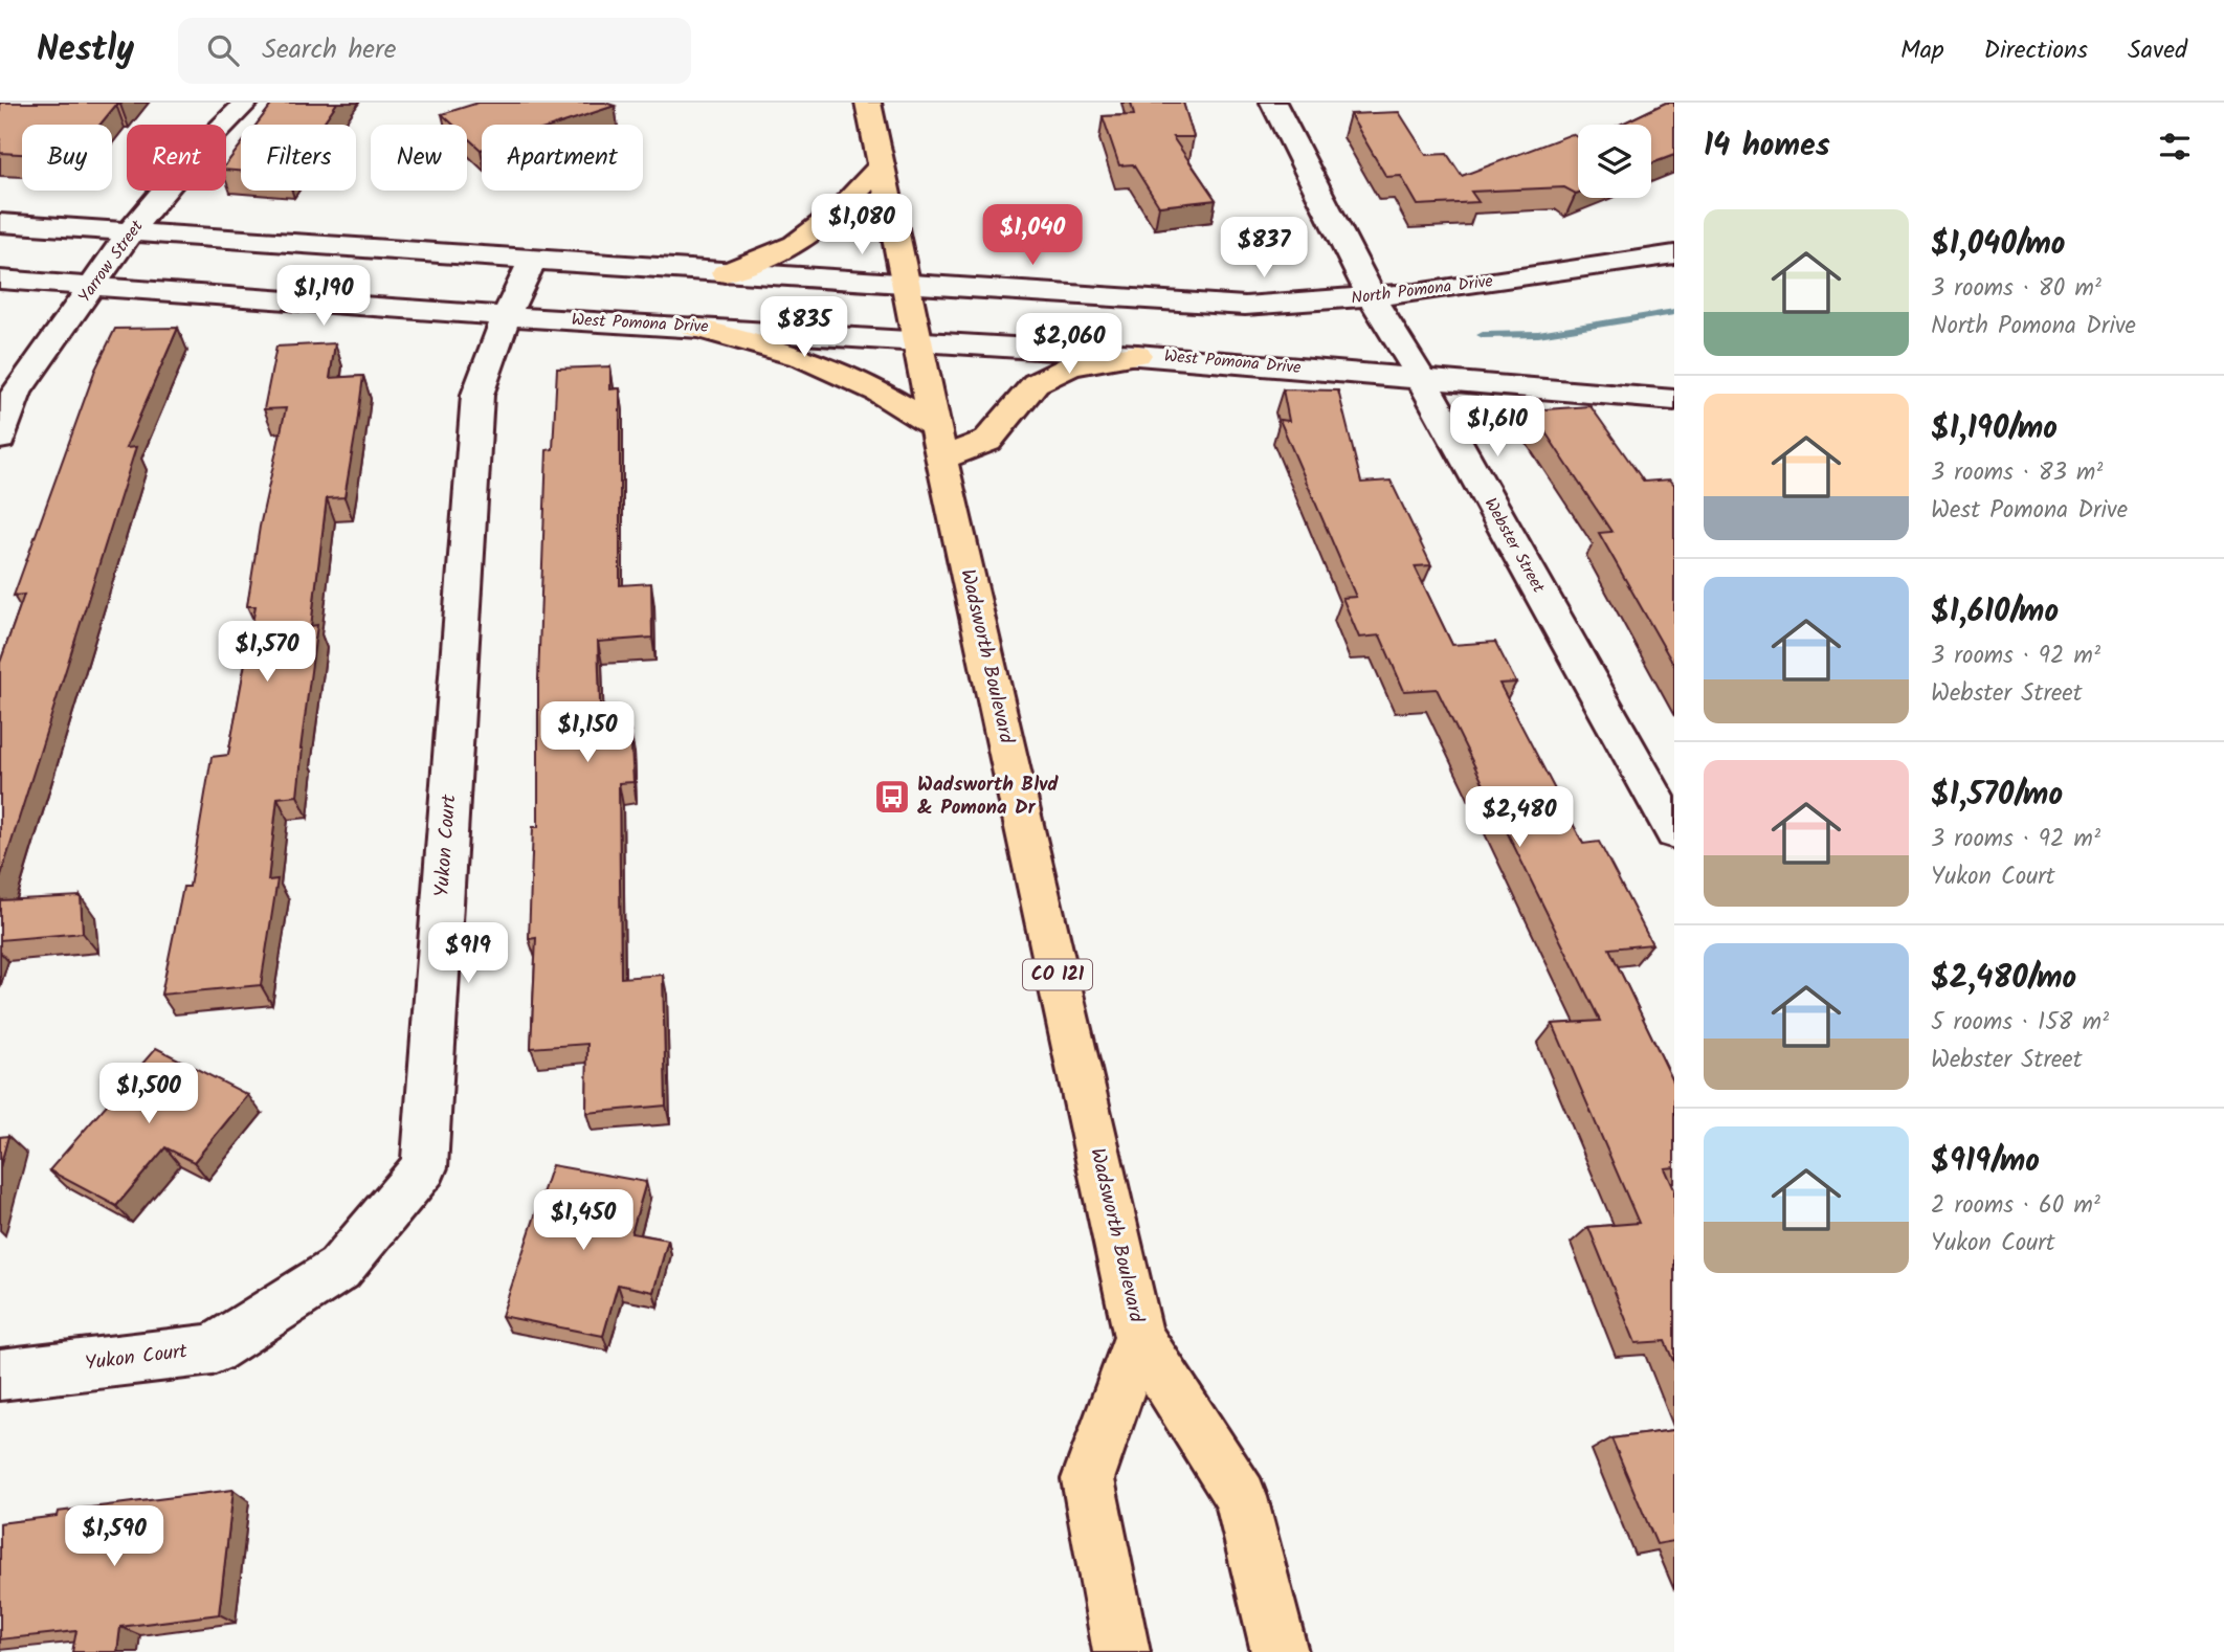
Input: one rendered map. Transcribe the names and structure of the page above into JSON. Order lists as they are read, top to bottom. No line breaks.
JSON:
{"streets":{"main road":["Wadsworth Boulevard","CO 121"],"street":["Yarrow Street","North Pomona Drive","West Pomona Drive","Webster Street","Yukon Court"]},"crossings":[["Yarrow Street","West Pomona Drive"],["North Pomona Drive","Webster Street"],["North Pomona Drive","Wadsworth Boulevard"],["West Pomona Drive","Webster Street"],["West Pomona Drive","Wadsworth Boulevard"],["West Pomona Drive","Yukon Court"]],"places":{"bus stop":["Wadsworth Blvd & Pomona Dr"]},"page":{"header":"Nestly","search":"Search here","nav":["Map","Directions","Saved"],"heading":"14 homes","chip":["Buy","Rent","Filters","New","Apartment"],"list":[{"name":"$1,040/mo","note":"3 rooms · 80 m² · North Pomona Drive"},{"name":"$1,190/mo","note":"3 rooms · 83 m² · West Pomona Drive"},{"name":"$1,610/mo","note":"3 rooms · 92 m² · Webster Street"},{"name":"$1,570/mo","note":"3 rooms · 92 m² · Yukon Court"},{"name":"$2,480/mo","note":"5 rooms · 158 m² · Webster Street"},{"name":"$919/mo","note":"2 rooms · 60 m² · Yukon Court"}],"price":["$1,080","$1,040","$837","$1,190","$835","$2,060","$1,610","$1,570","$1,150","$2,480","$919","$1,500","$1,450","$1,590"]}}
